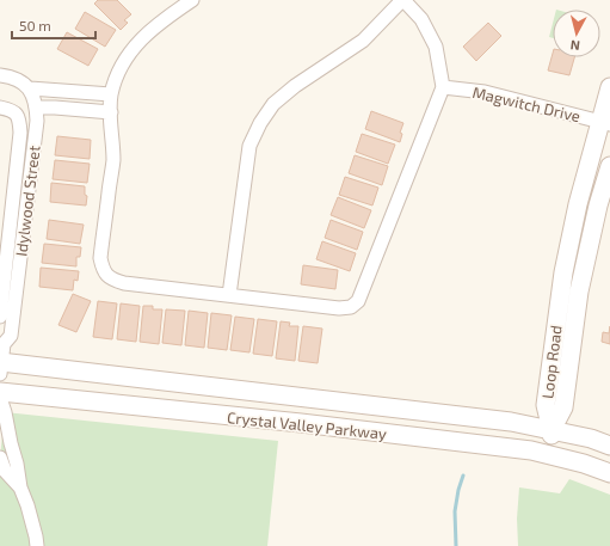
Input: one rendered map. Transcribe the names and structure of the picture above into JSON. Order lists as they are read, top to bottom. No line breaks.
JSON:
{"streets":{"main road":["Loop Road","Crystal Valley Parkway"],"street":["Magwitch Drive","Idylwood Street"]},"crossings":[["Magwitch Drive","Loop Road"],["Idylwood Street","Crystal Valley Parkway"],["Loop Road","Crystal Valley Parkway"]],"scale_bar":"50 m","north":"bottom"}
